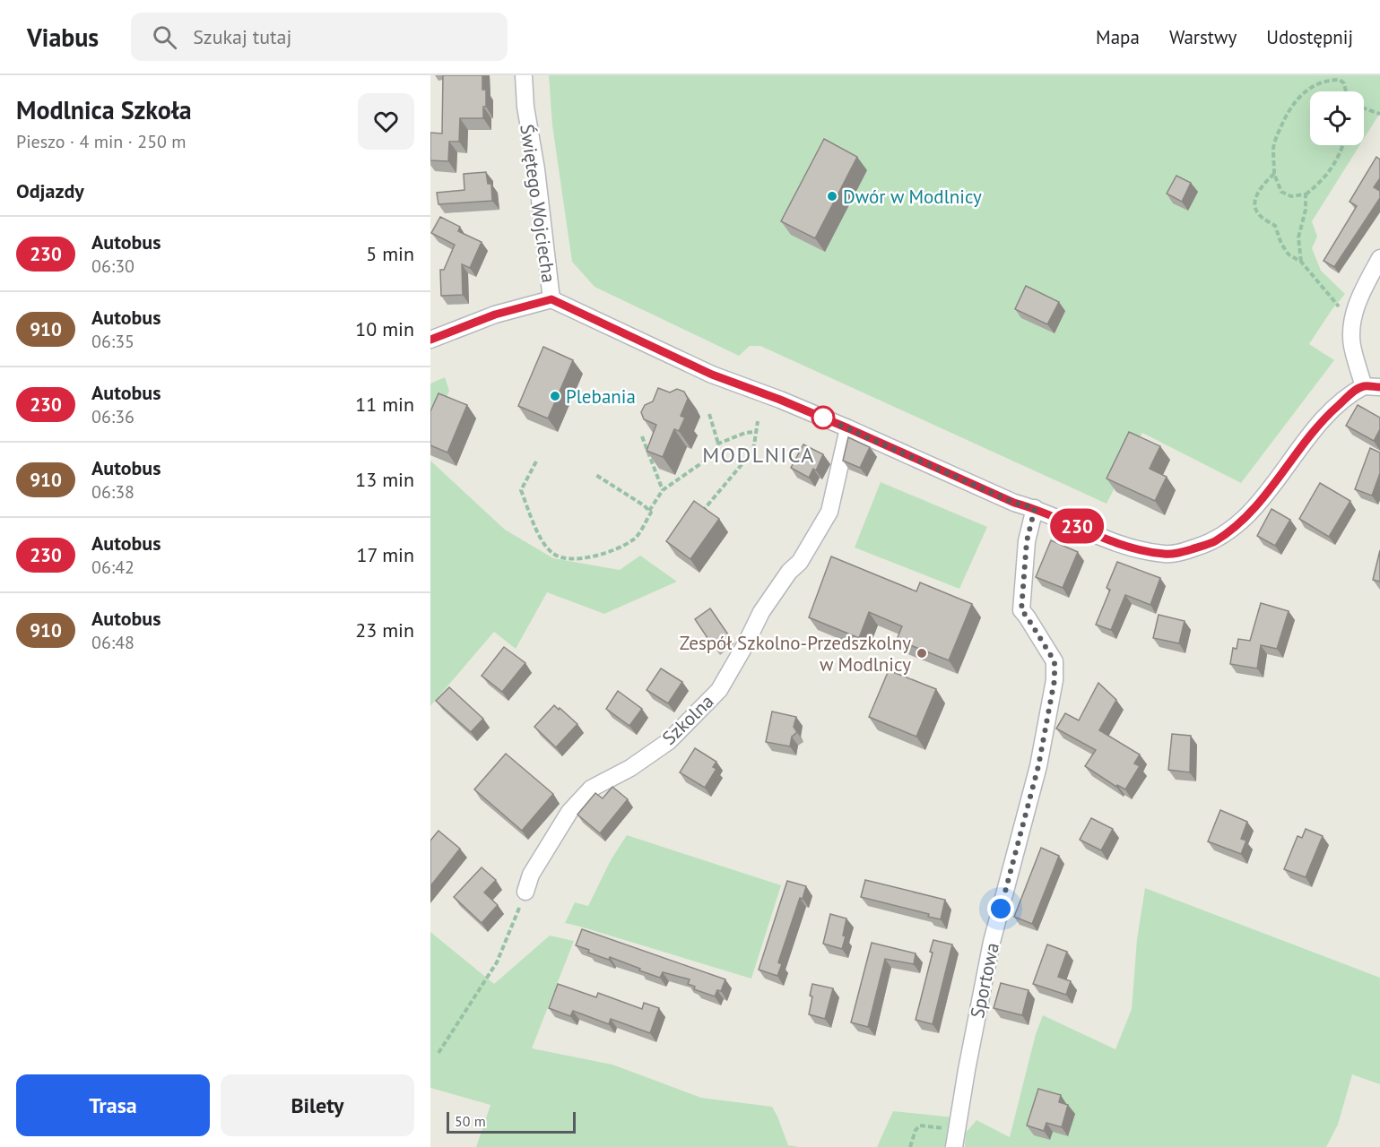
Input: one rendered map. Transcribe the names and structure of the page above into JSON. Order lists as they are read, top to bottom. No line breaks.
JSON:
{"streets":{"street":["Świętego Wojciecha","Szkolna","Sportowa"]},"crossings":[["Świętego Wojciecha","Szkolna"],["Świętego Wojciecha","Sportowa"]],"districts":["MODLNICA"],"places":["Dwór w Modlnicy","Plebania","Zespół Szkolno-Przedszkolny w Modlnicy"],"lines":["bus line 230"],"scale_bar":"50 m","page":{"header":"Viabus","search":"Szukaj tutaj","nav":["Mapa","Warstwy","Udostępnij"],"heading":[["Modlnica Szkoła","Pieszo · 4 min · 250 m"],"Odjazdy"],"on_map":"230","list":[{"mark":"230","name":"Autobus","note":"06:30","value":"5 min"},{"mark":"910","name":"Autobus","note":"06:35","value":"10 min"},{"mark":"230","name":"Autobus","note":"06:36","value":"11 min"},{"mark":"910","name":"Autobus","note":"06:38","value":"13 min"},{"mark":"230","name":"Autobus","note":"06:42","value":"17 min"},{"mark":"910","name":"Autobus","note":"06:48","value":"23 min"}],"buttons":["Trasa","Bilety"],"scale":"50 m"}}
